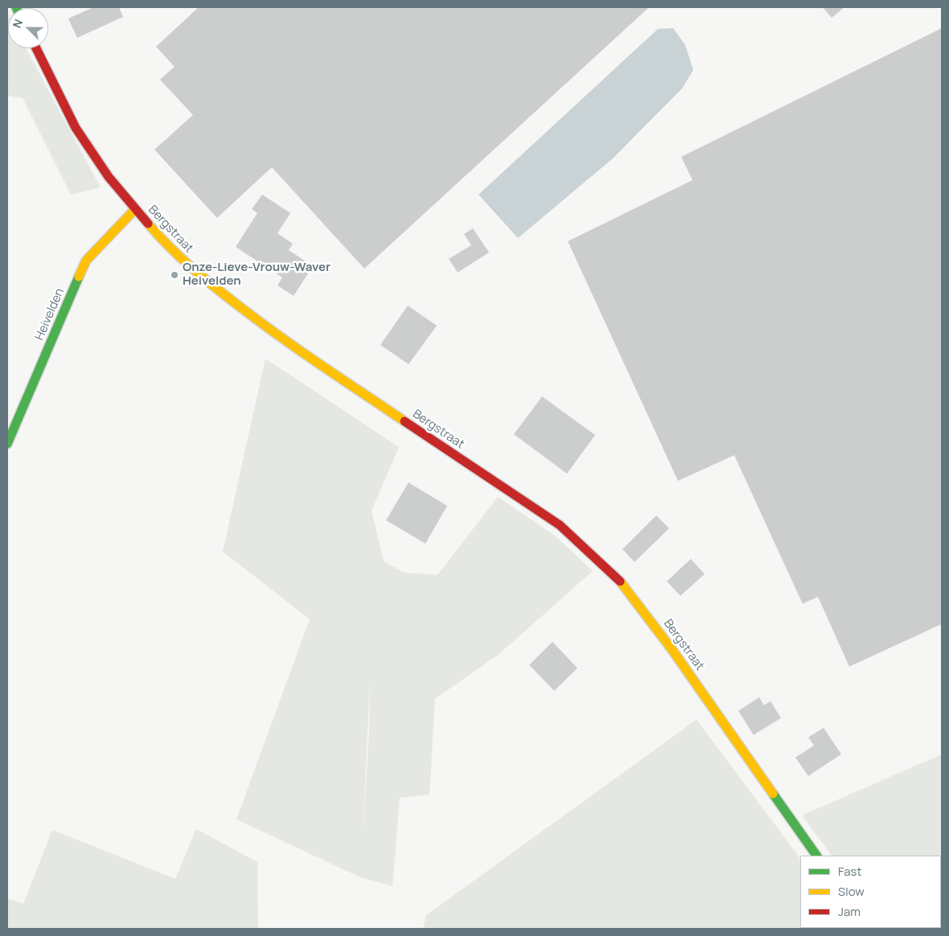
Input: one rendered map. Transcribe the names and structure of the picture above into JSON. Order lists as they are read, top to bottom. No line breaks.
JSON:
{"streets":{"street":["Bergstraat","Heivelden"]},"crossings":[["Bergstraat","Heivelden"]],"places":["Onze-Lieve-Vrouw-Waver Heivelden"],"legend":["Fast","Slow","Jam"],"north":"top left"}
